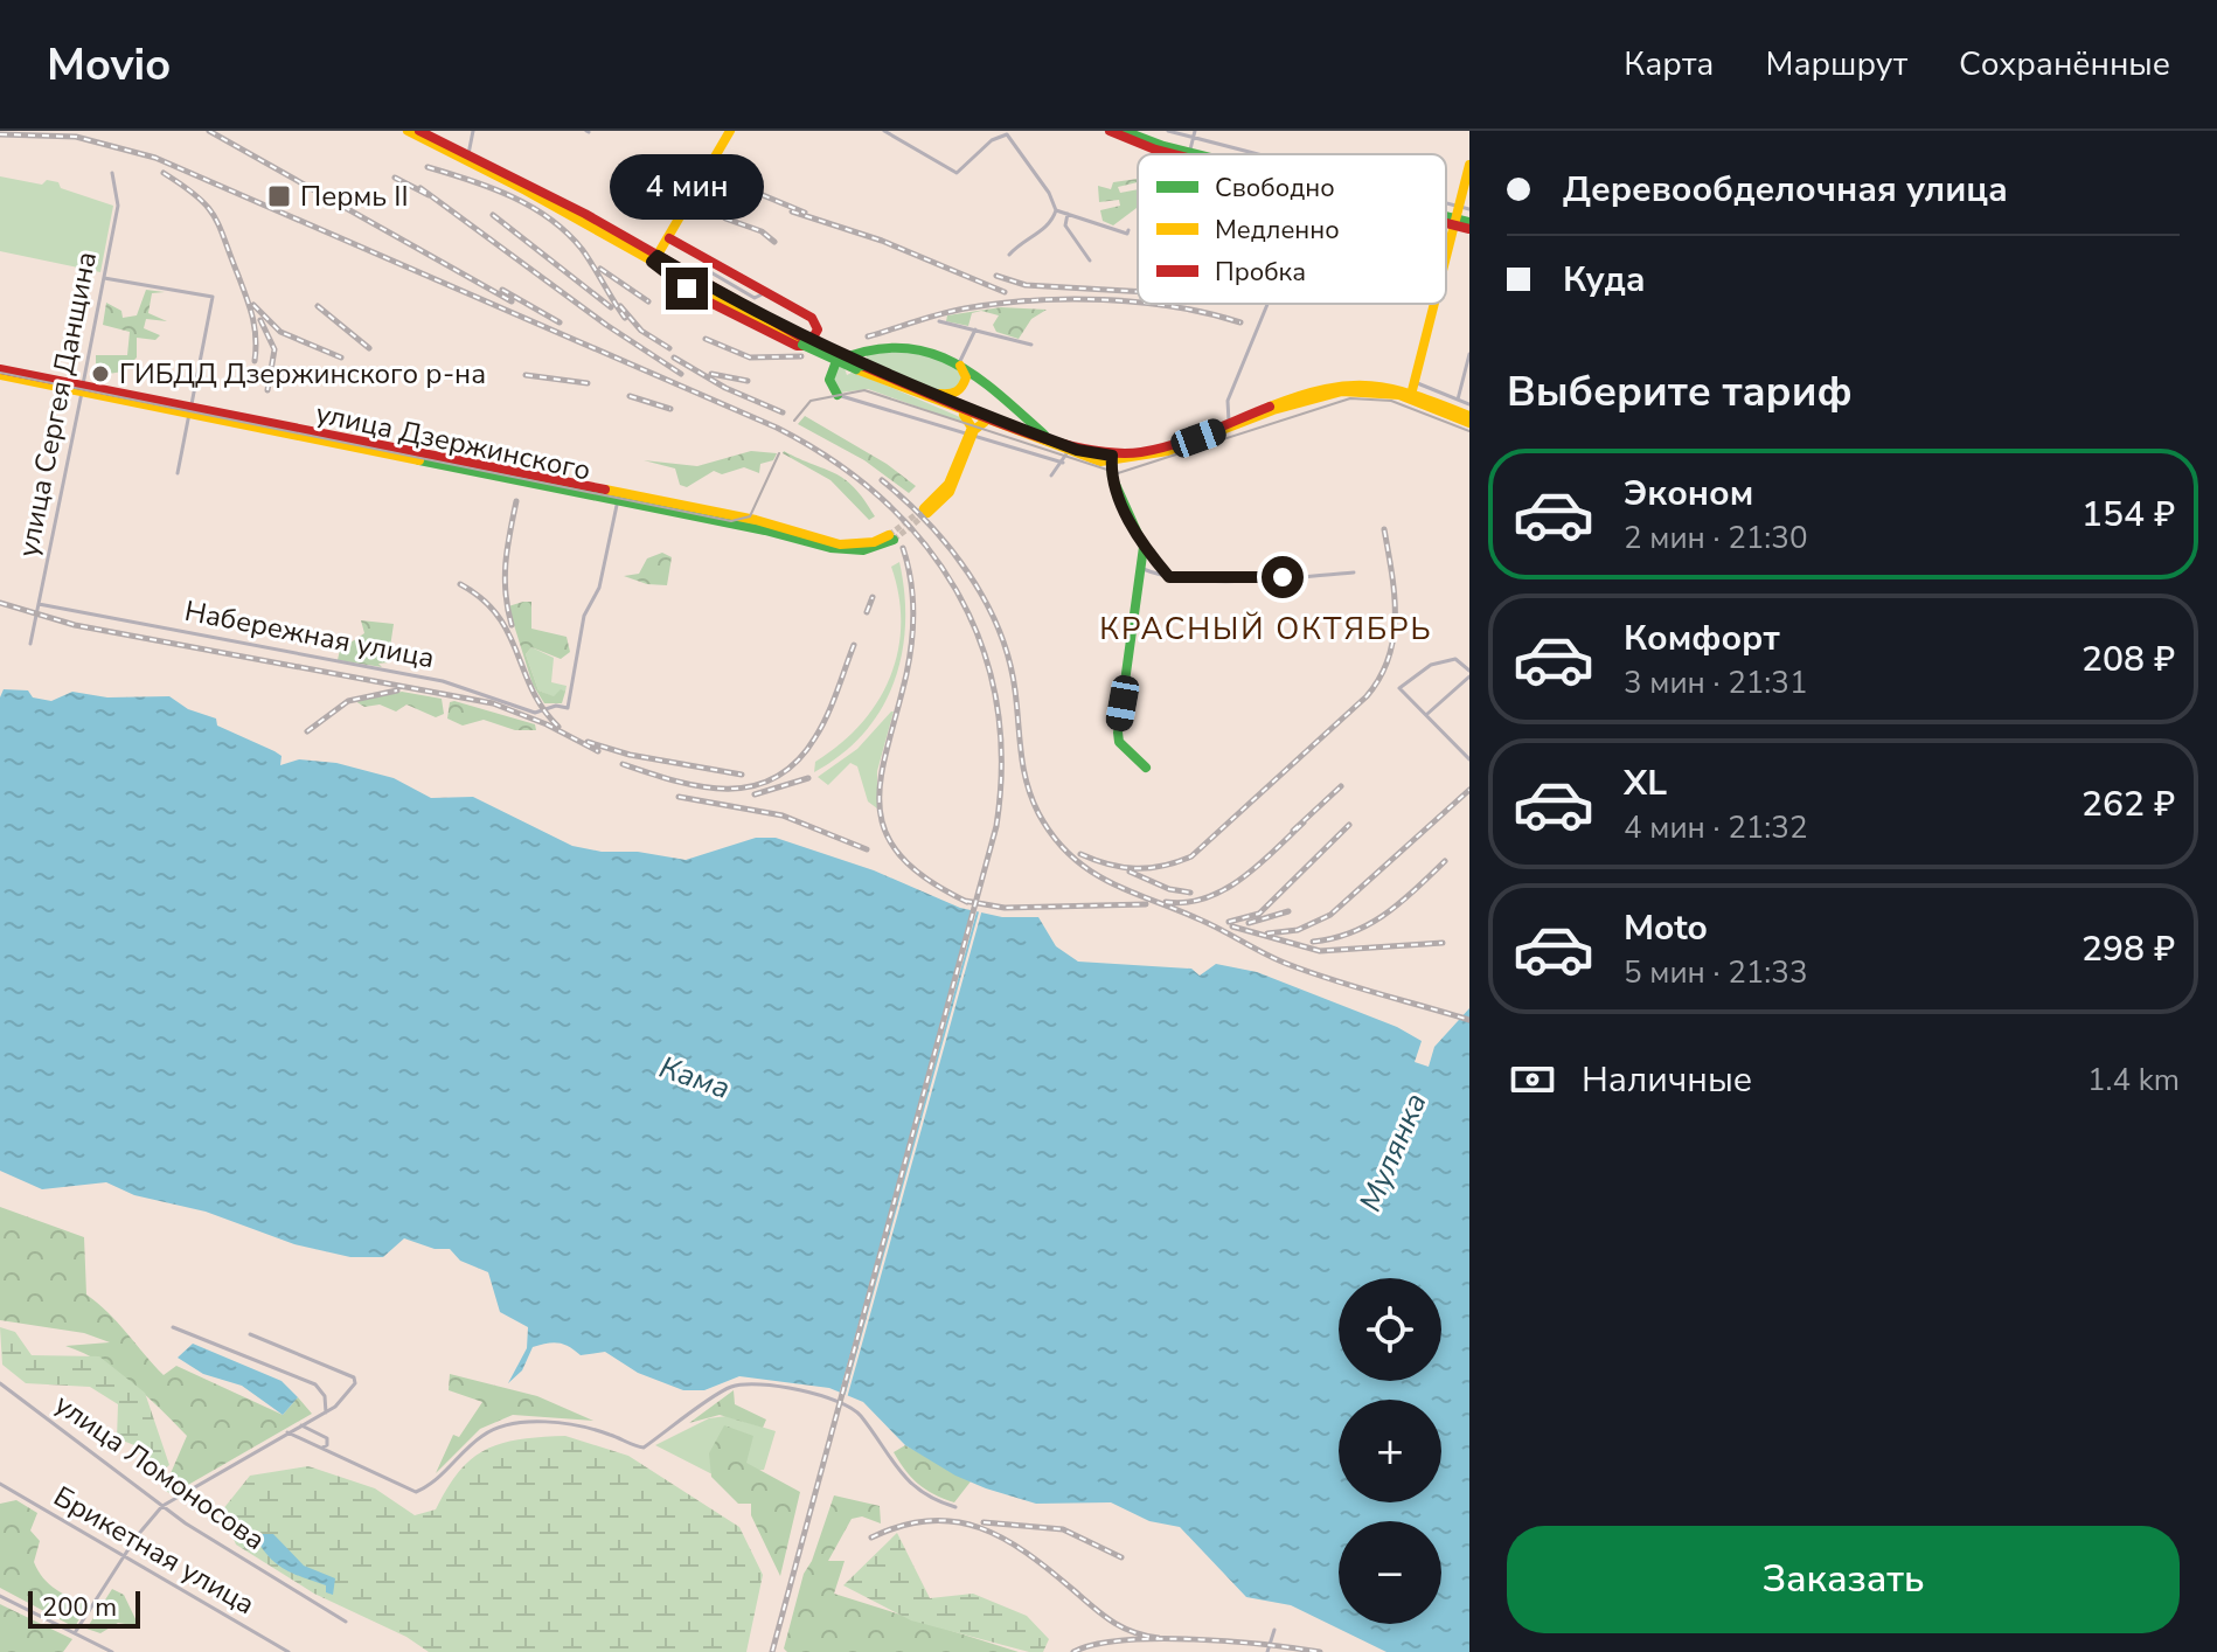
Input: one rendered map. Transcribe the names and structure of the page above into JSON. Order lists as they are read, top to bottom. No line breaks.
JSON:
{"streets":{"main road":["улица Дзержинского"],"street":["улица Сергея Данщина","Набережная улица","улица Ломоносова","Брикетная улица"]},"crossings":[["улица Сергея Данщина","улица Дзержинского"],["улица Сергея Данщина","Набережная улица"],["улица Дзержинского","Набережная улица"]],"districts":["КРАСНЫЙ ОКТЯБРЬ"],"water":["Кама","Мулянка"],"places":{"transit":["Пермь II"],"other":["ГИБДД Дзержинского р-на"]},"legend":["Свободно","Медленно","Пробка"],"scale_bar":"200 m","page":{"header":"Movio","nav":["Карта","Маршрут","Сохранённые"],"banner":["Деревообделочная улица","Куда"],"bubble":"4 мин","heading":"Выберите тариф","list":[{"name":"Эконом","note":"2 мин · 21:30","value":"154 ₽"},{"name":"Комфорт","note":"3 мин · 21:31","value":"208 ₽"},{"name":"XL","note":"4 мин · 21:32","value":"262 ₽"},{"name":"Moto","note":"5 мин · 21:33","value":"298 ₽"}],"pay":["Наличные","1.4 km"],"map_buttons":["+","−"],"buttons":"Заказать","scale":"200 m"}}
